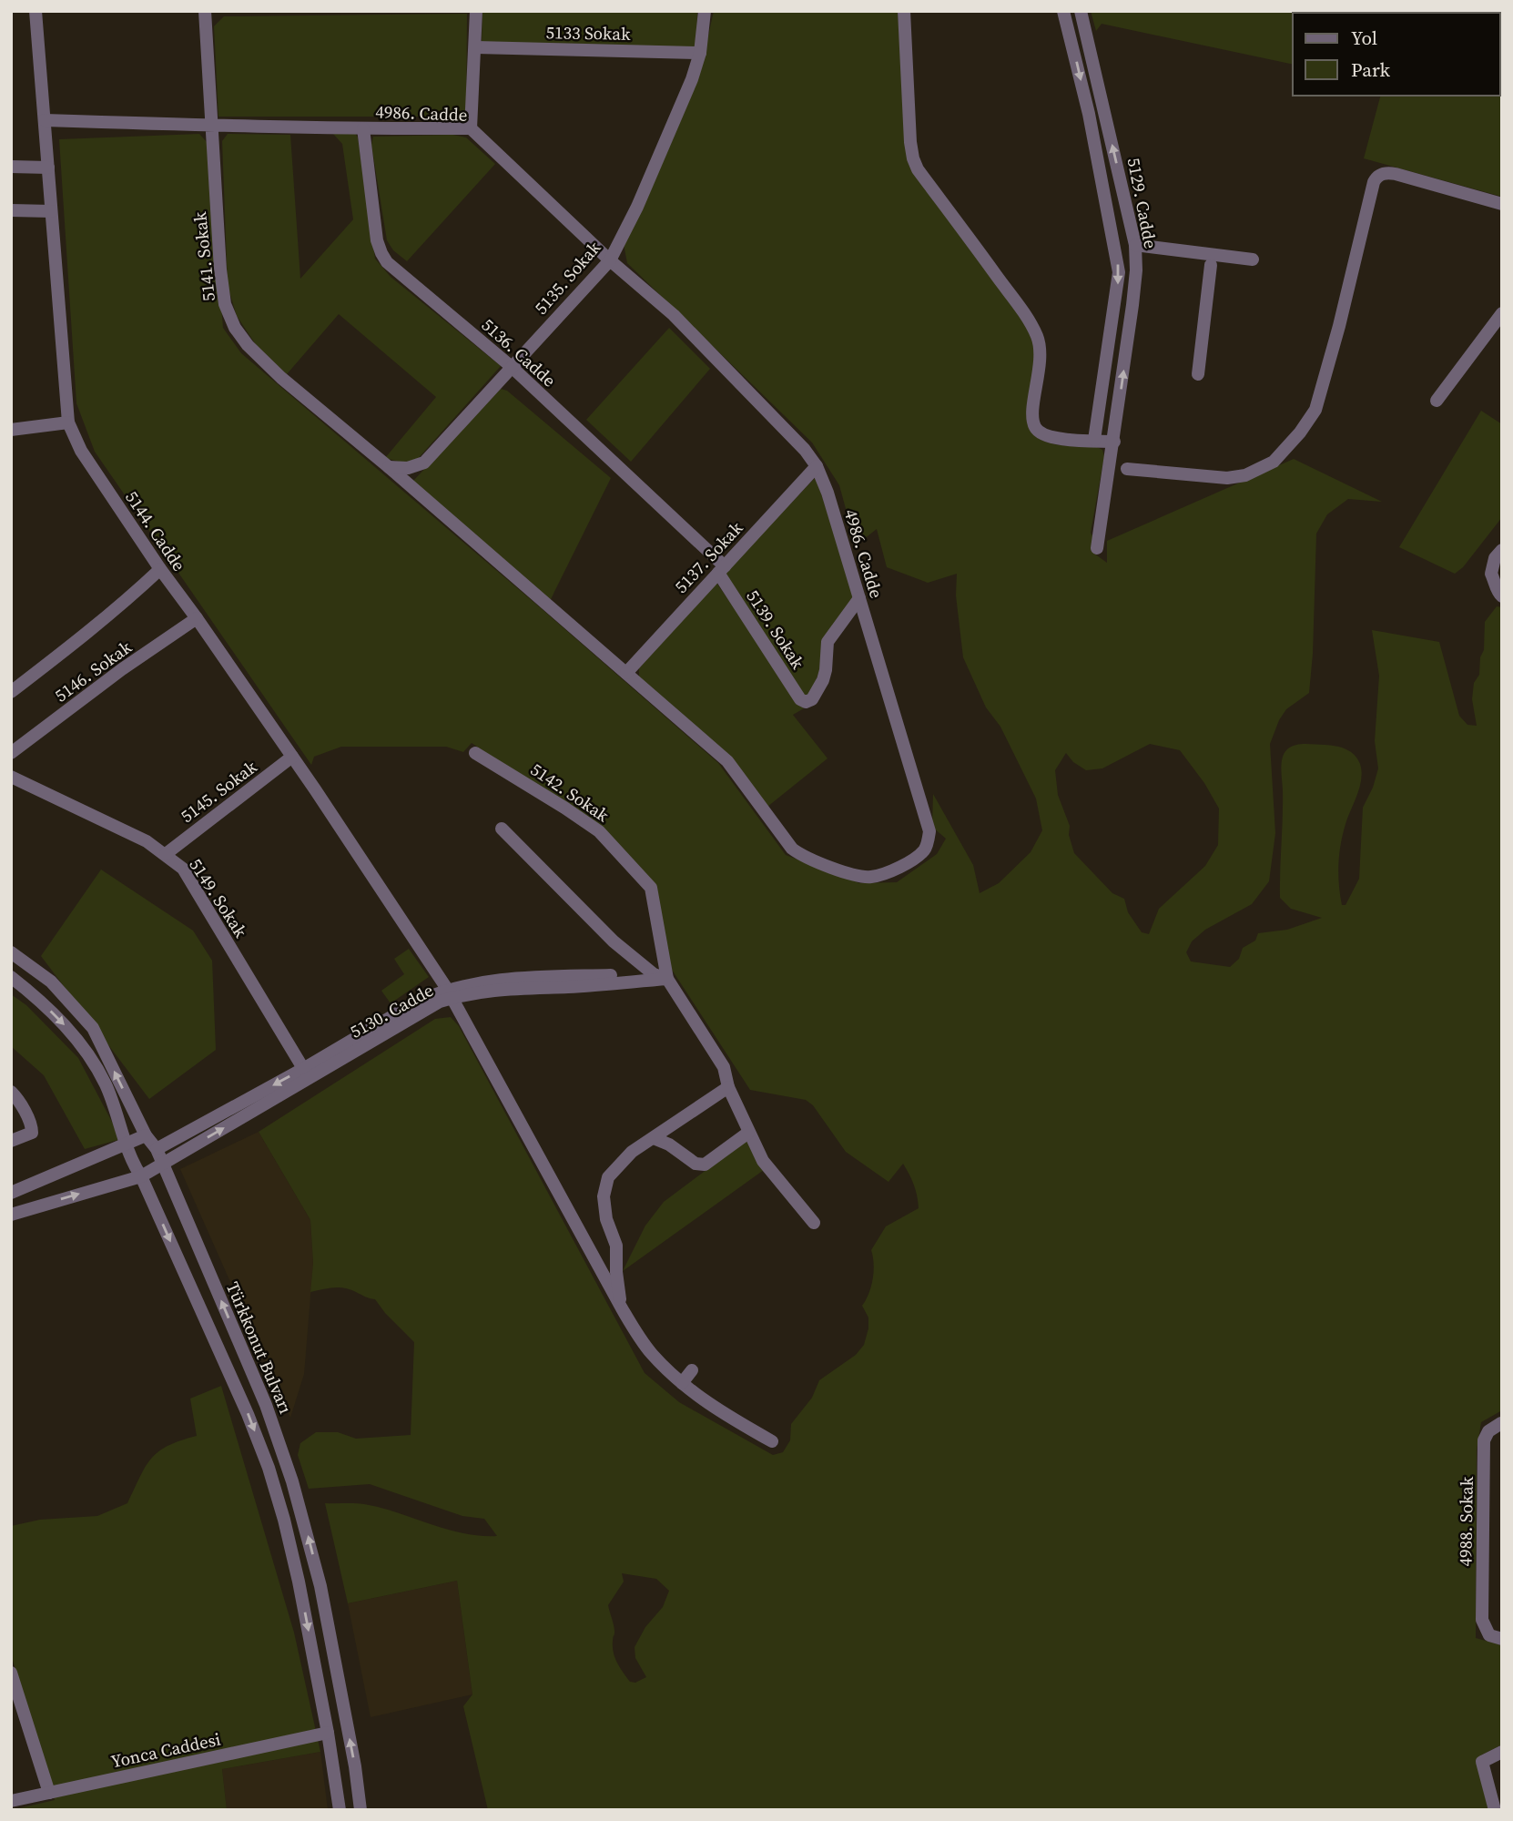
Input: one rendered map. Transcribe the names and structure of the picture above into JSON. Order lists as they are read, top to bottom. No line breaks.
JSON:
{"streets":{"street":["5133 Sokak","4986. Cadde","5129. Cadde","5141. Sokak","5135. Sokak","5136. Cadde","5144. Cadde","5137. Sokak","5139. Sokak","5146. Sokak","5145. Sokak","5142. Sokak","5149. Sokak","5130. Cadde","Türkkonut Bulvarı","4988. Sokak","Yonca Caddesi"]},"crossings":[["5133 Sokak","5135. Sokak"],["4986. Cadde","5141. Sokak"],["4986. Cadde","5135. Sokak"],["4986. Cadde","5136. Cadde"],["4986. Cadde","5144. Cadde"],["4986. Cadde","5137. Sokak"],["4986. Cadde","5139. Sokak"],["5141. Sokak","5135. Sokak"],["5135. Sokak","5136. Cadde"],["5136. Cadde","5137. Sokak"],["5136. Cadde","5139. Sokak"],["5144. Cadde","5146. Sokak"],["5144. Cadde","5145. Sokak"],["5144. Cadde","5130. Cadde"],["5137. Sokak","5139. Sokak"],["5145. Sokak","5149. Sokak"],["5142. Sokak","5130. Cadde"],["5149. Sokak","5130. Cadde"],["5130. Cadde","Türkkonut Bulvarı"],["Türkkonut Bulvarı","Yonca Caddesi"]],"legend":["Yol","Park"]}
